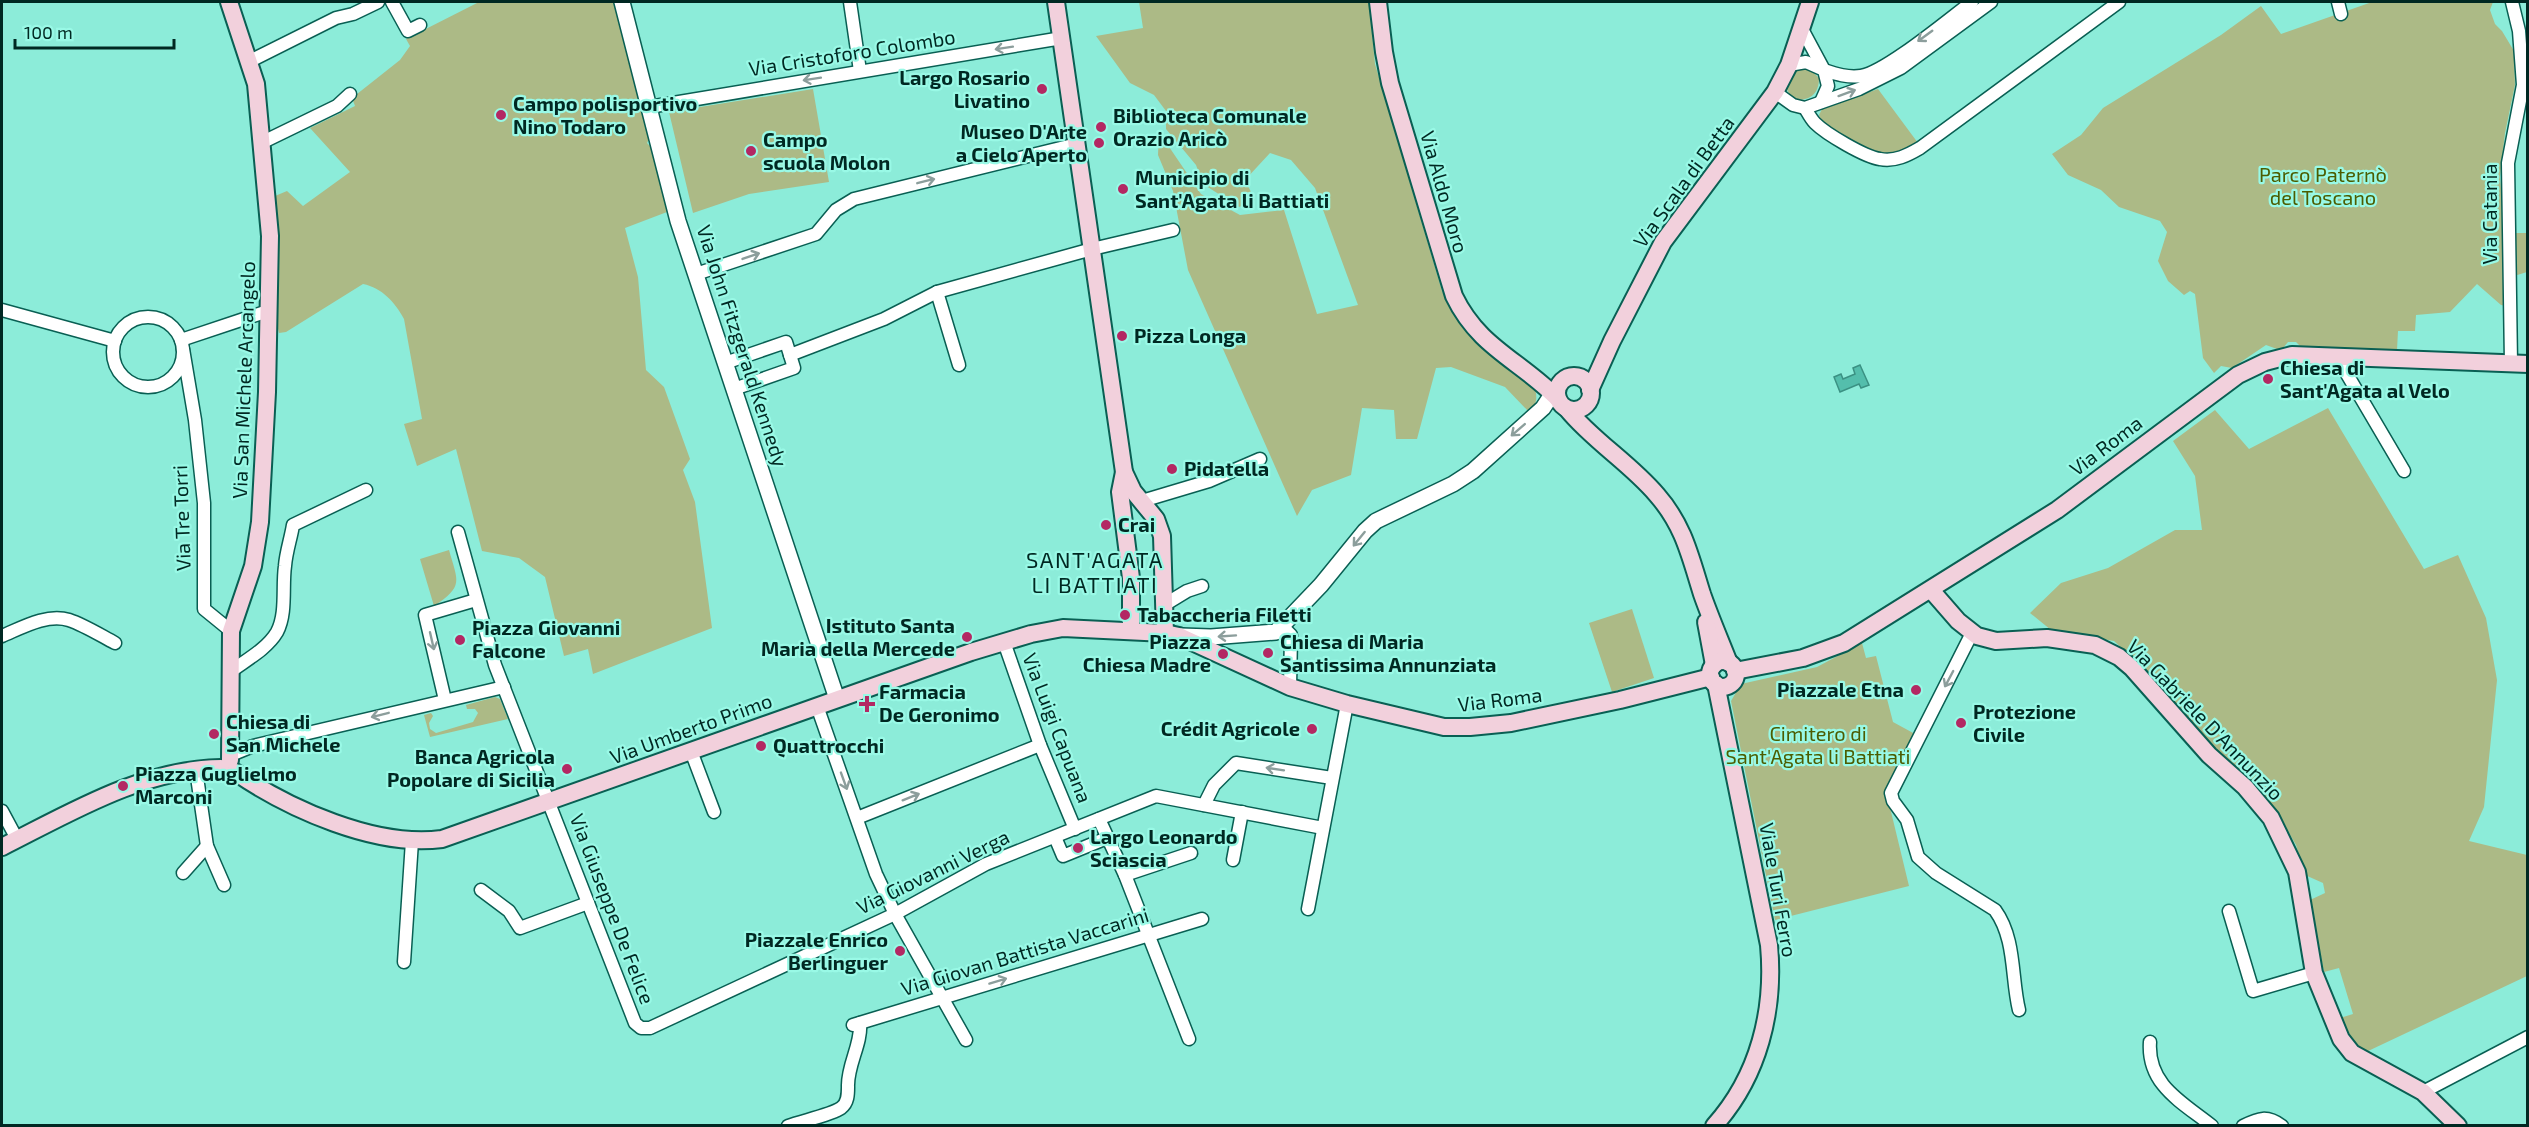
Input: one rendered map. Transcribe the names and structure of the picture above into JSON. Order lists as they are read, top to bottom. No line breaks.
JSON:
{"streets":{"main road":["Via Scala di Betta","Via Aldo Moro","Via San Michele Arcangelo","Via Roma","Via Gabriele D'Annunzio","Via Umberto Primo","Viale Turi Ferro"],"street":["Via Cristoforo Colombo","Via Catania","Via John Fitzgerald Kennedy","Via Tre Torri","Via Luigi Capuana","Via Giovanni Verga","Via Giuseppe De Felice","Via Giovan Battista Vaccarini"]},"crossings":[["Via Cristoforo Colombo","Via John Fitzgerald Kennedy"],["Via Catania","Via Roma"],["Via John Fitzgerald Kennedy","Via Umberto Primo"],["Via San Michele Arcangelo","Via Tre Torri"],["Via San Michele Arcangelo","Via Umberto Primo"],["Via Roma","Via Umberto Primo"],["Via Roma","Viale Turi Ferro"],["Via Luigi Capuana","Via Umberto Primo"],["Via Luigi Capuana","Via Giovanni Verga"],["Via Umberto Primo","Via Giuseppe De Felice"],["Via Giovanni Verga","Via Giuseppe De Felice"]],"one_way":["Via Cristoforo Colombo","Via Giovan Battista Vaccarini"],"districts":["SANT'AGATA LI BATTIATI"],"parks":["Parco Paternò del Toscano","Cimitero di Sant'Agata li Battiati"],"places":{"other":["Largo Rosario Livatino","Campo polisportivo Nino Todaro","Biblioteca Comunale Orazio Aricò","Museo D'Arte a Cielo Aperto","Campo scuola Molon","Municipio di Sant'Agata li Battiati","Pizza Longa","Chiesa di Sant'Agata al Velo","Pidatella","Crai","Tabaccheria Filetti","Istituto Santa Maria della Mercede","Piazza Giovanni Falcone","Chiesa di Maria Santissima Annunziata","Piazza Chiesa Madre","Piazzale Etna","Protezione Civile","Crédit Agricole","Chiesa di San Michele","Quattrocchi","Banca Agricola Popolare di Sicilia","Piazza Guglielmo Marconi","Largo Leonardo Sciascia","Piazzale Enrico Berlinguer"],"health":["Farmacia De Geronimo"]},"scale_bar":"100 m"}
